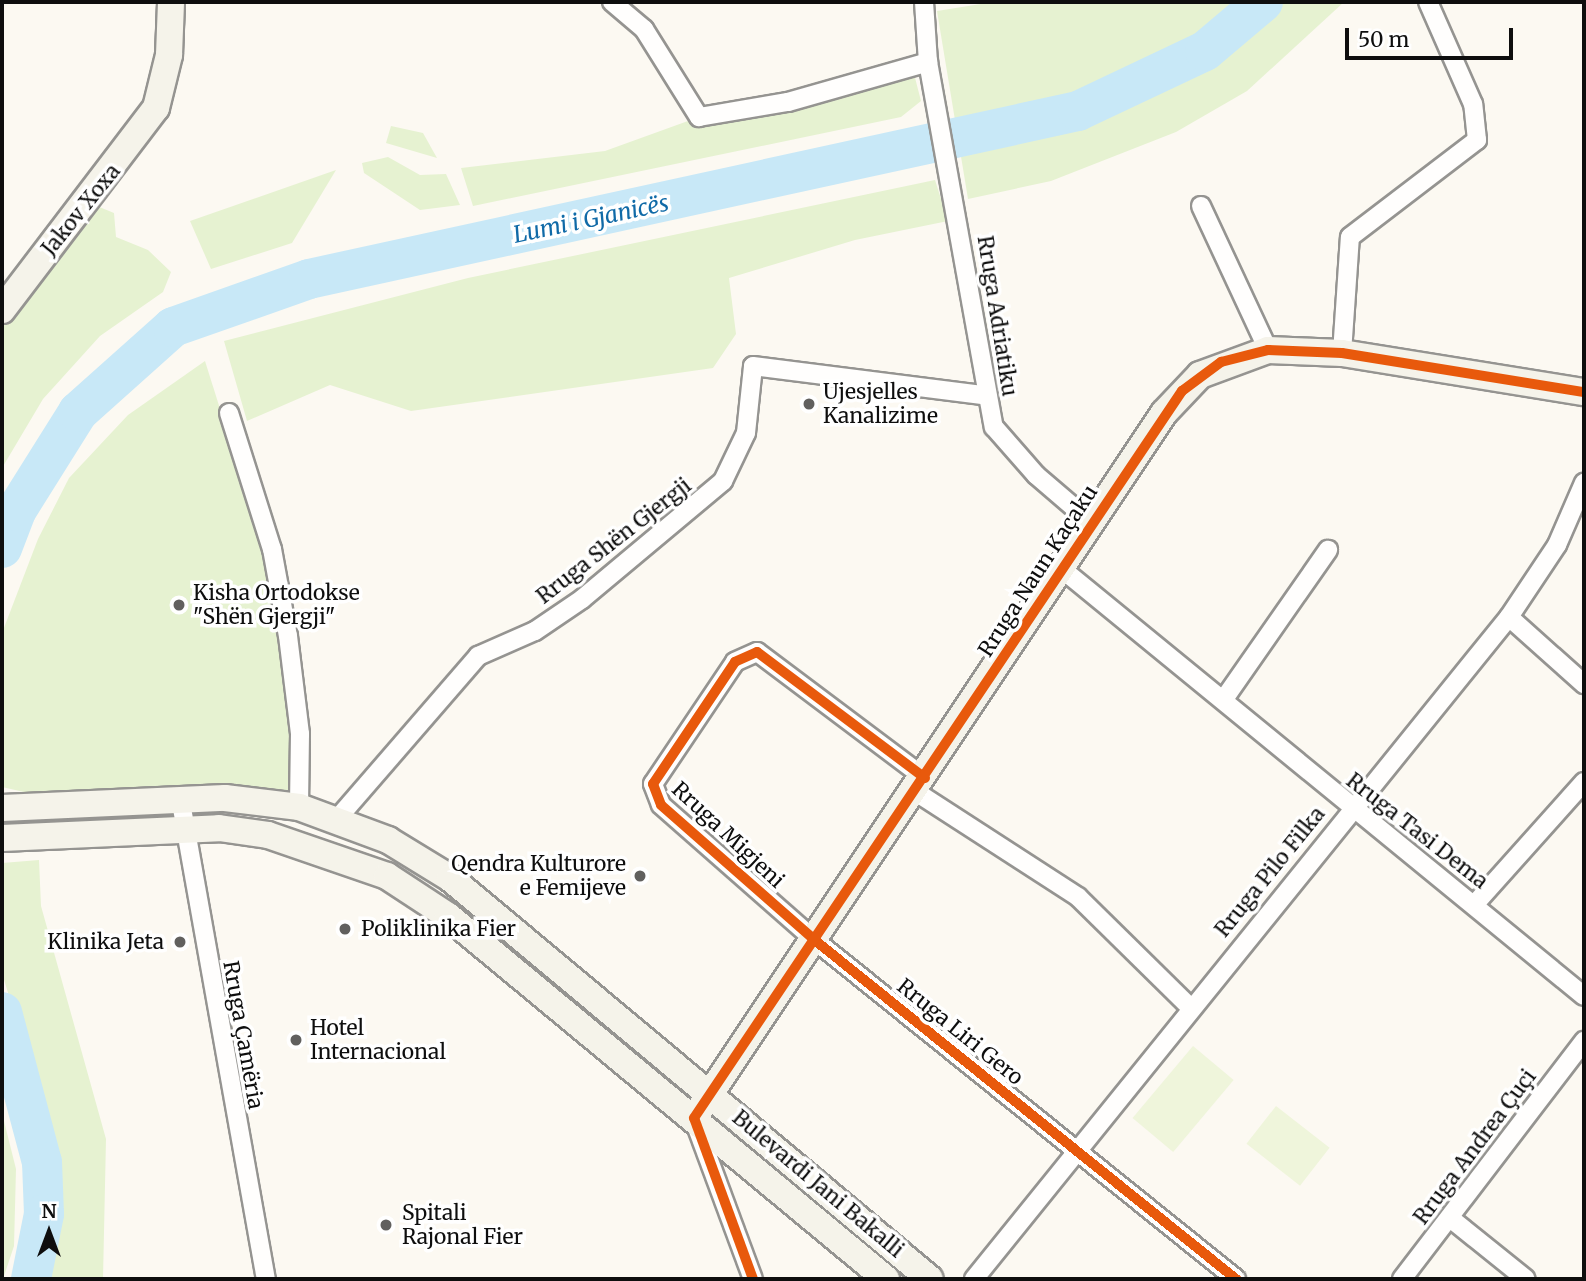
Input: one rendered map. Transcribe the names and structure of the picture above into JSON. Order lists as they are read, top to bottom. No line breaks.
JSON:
{"streets":{"main road":["Jakov Xoxa","Rruga Naun Kaçaku","Bulevardi Jani Bakalli"],"street":["Rruga Adriatiku","Rruga Shën Gjergji","Rruga Tasi Dema","Rruga Migjeni","Rruga Pilo Filka","Rruga Liri Gero","Rruga Çamëria","Rruga Andrea Çuçi"]},"crossings":[["Rruga Adriatiku","Rruga Shën Gjergji"],["Rruga Adriatiku","Rruga Naun Kaçaku"],["Rruga Shën Gjergji","Bulevardi Jani Bakalli"],["Rruga Naun Kaçaku","Rruga Tasi Dema"],["Rruga Naun Kaçaku","Rruga Migjeni"],["Rruga Naun Kaçaku","Rruga Liri Gero"],["Rruga Naun Kaçaku","Bulevardi Jani Bakalli"],["Rruga Tasi Dema","Rruga Pilo Filka"],["Rruga Migjeni","Rruga Liri Gero"],["Rruga Pilo Filka","Rruga Liri Gero"],["Rruga Çamëria","Bulevardi Jani Bakalli"]],"water":["Lumi i Gjanicës"],"places":["Ujesjelles Kanalizime","Kisha Ortodokse \"Shën Gjergji\"","Qendra Kulturore e Femijeve","Poliklinika Fier","Klinika Jeta","Hotel Internacional","Spitali Rajonal Fier"],"scale_bar":"50 m","north":"top"}
